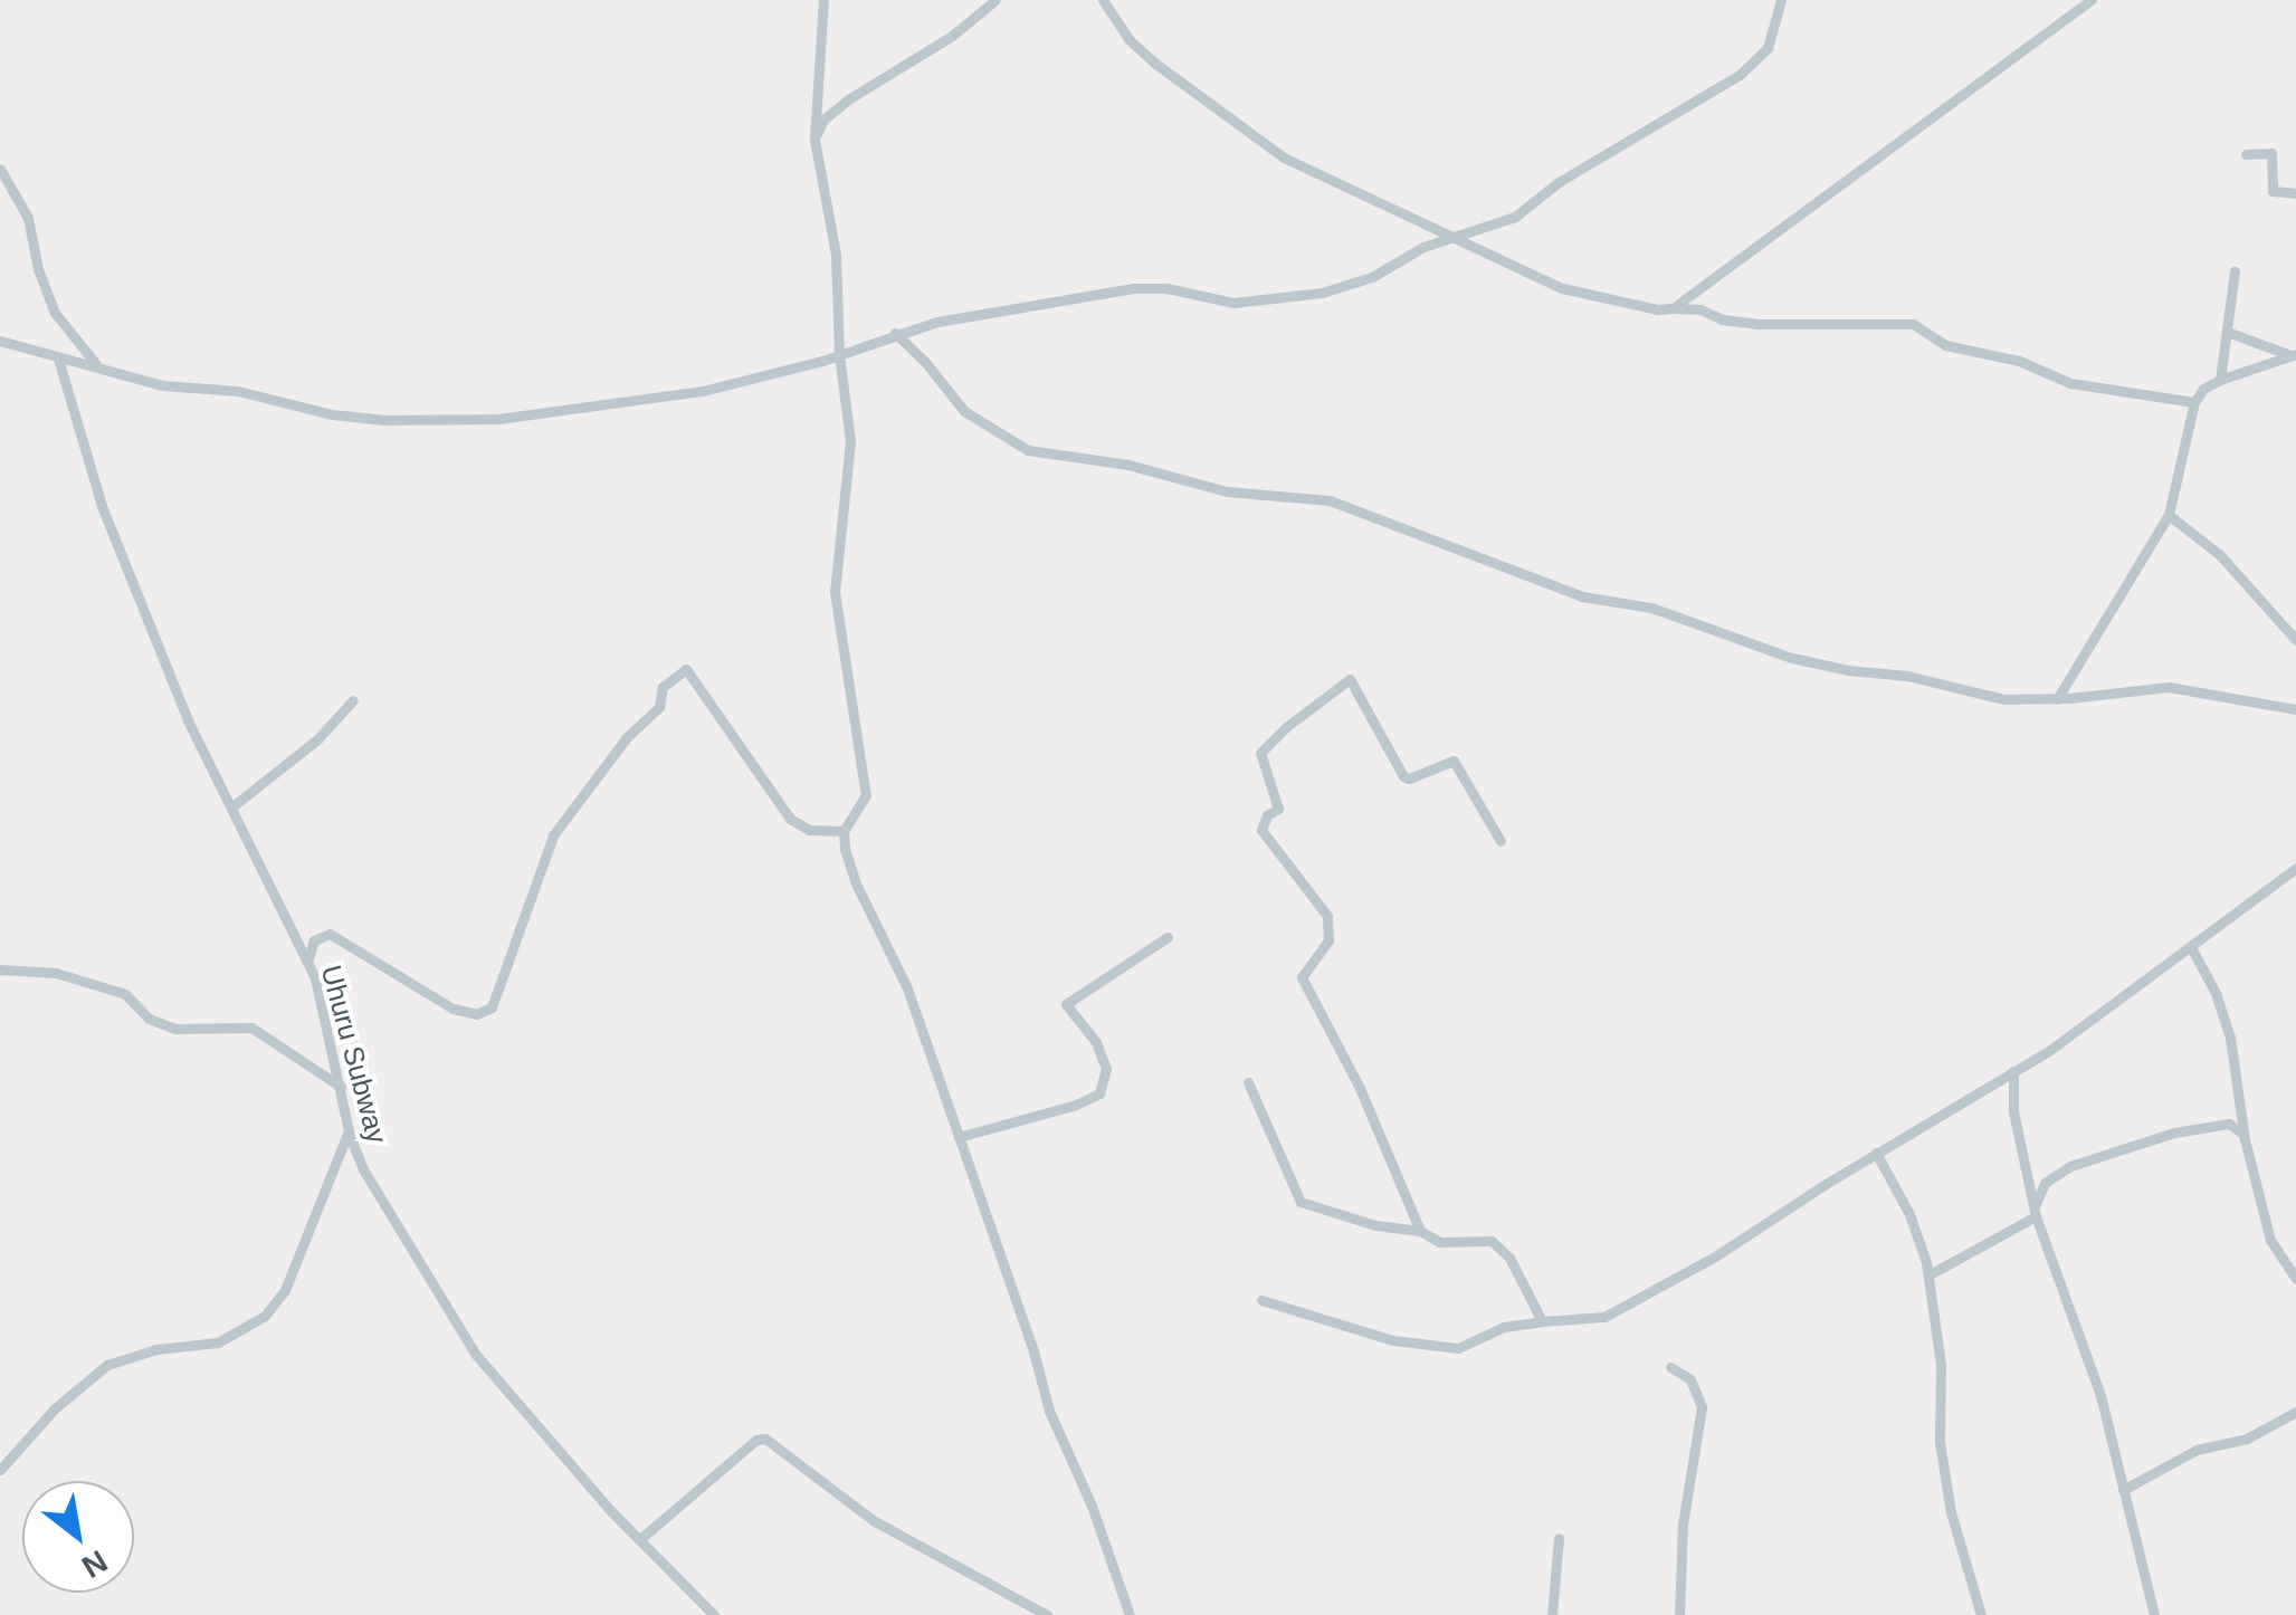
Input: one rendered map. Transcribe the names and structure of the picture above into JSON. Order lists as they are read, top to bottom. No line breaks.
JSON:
{"streets":{"street":["Uhuru Subway"]},"north":"bottom right"}
